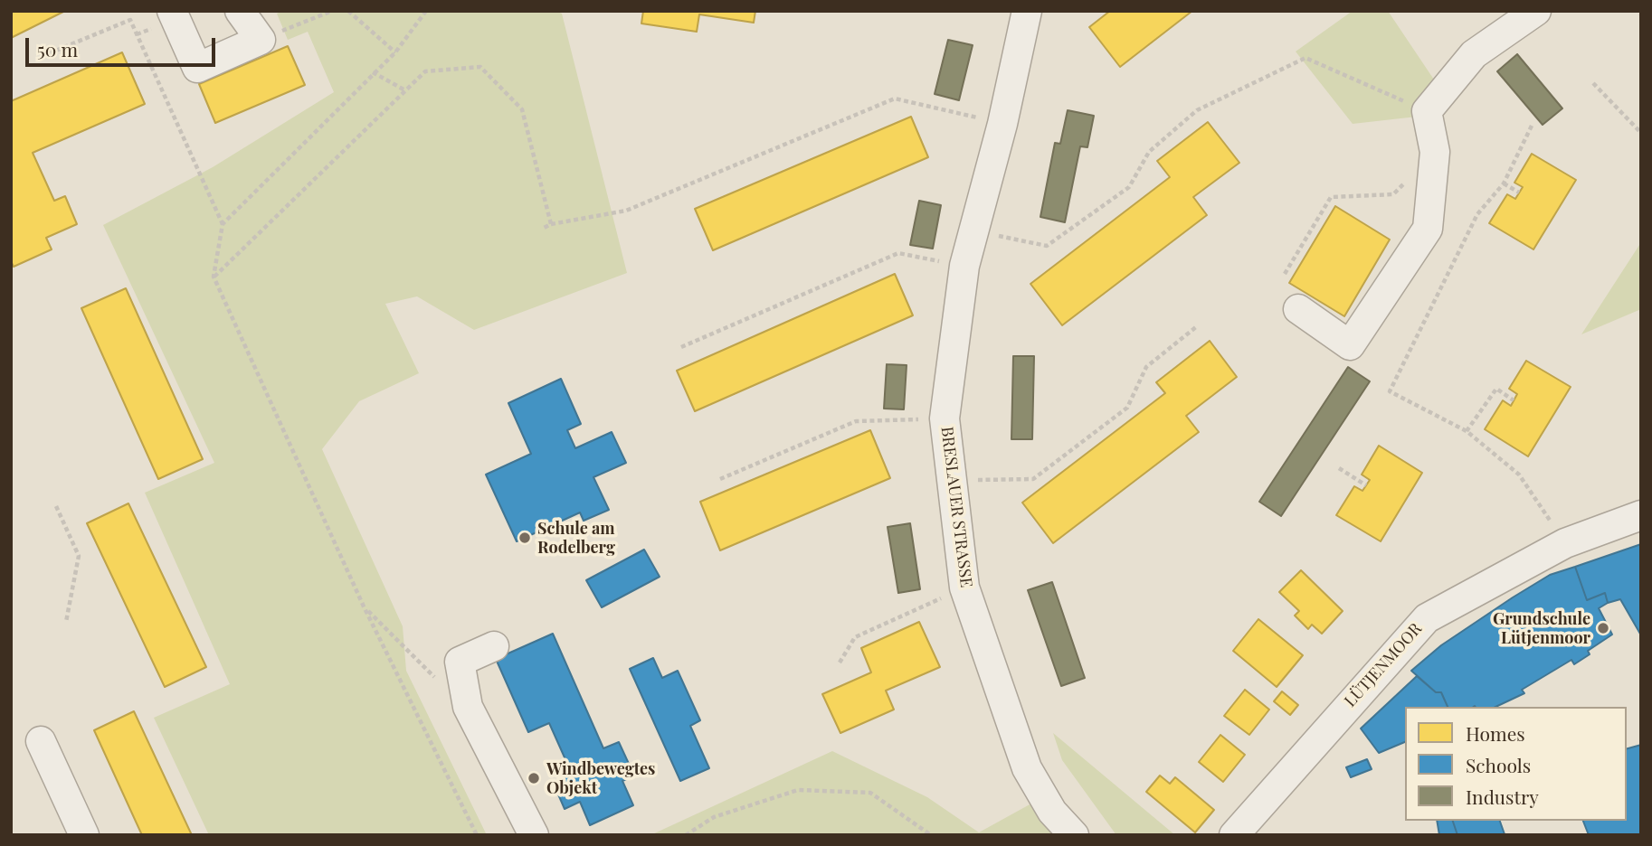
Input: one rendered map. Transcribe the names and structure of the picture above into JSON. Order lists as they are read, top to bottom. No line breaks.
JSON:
{"streets":{"street":["BRESLAUER STRASSE","LÜTJENMOOR"]},"places":["Schule am Rodelberg","Grundschule Lütjenmoor","Windbewegtes Objekt"],"legend":["Homes","Schools","Industry"],"scale_bar":"50 m"}
